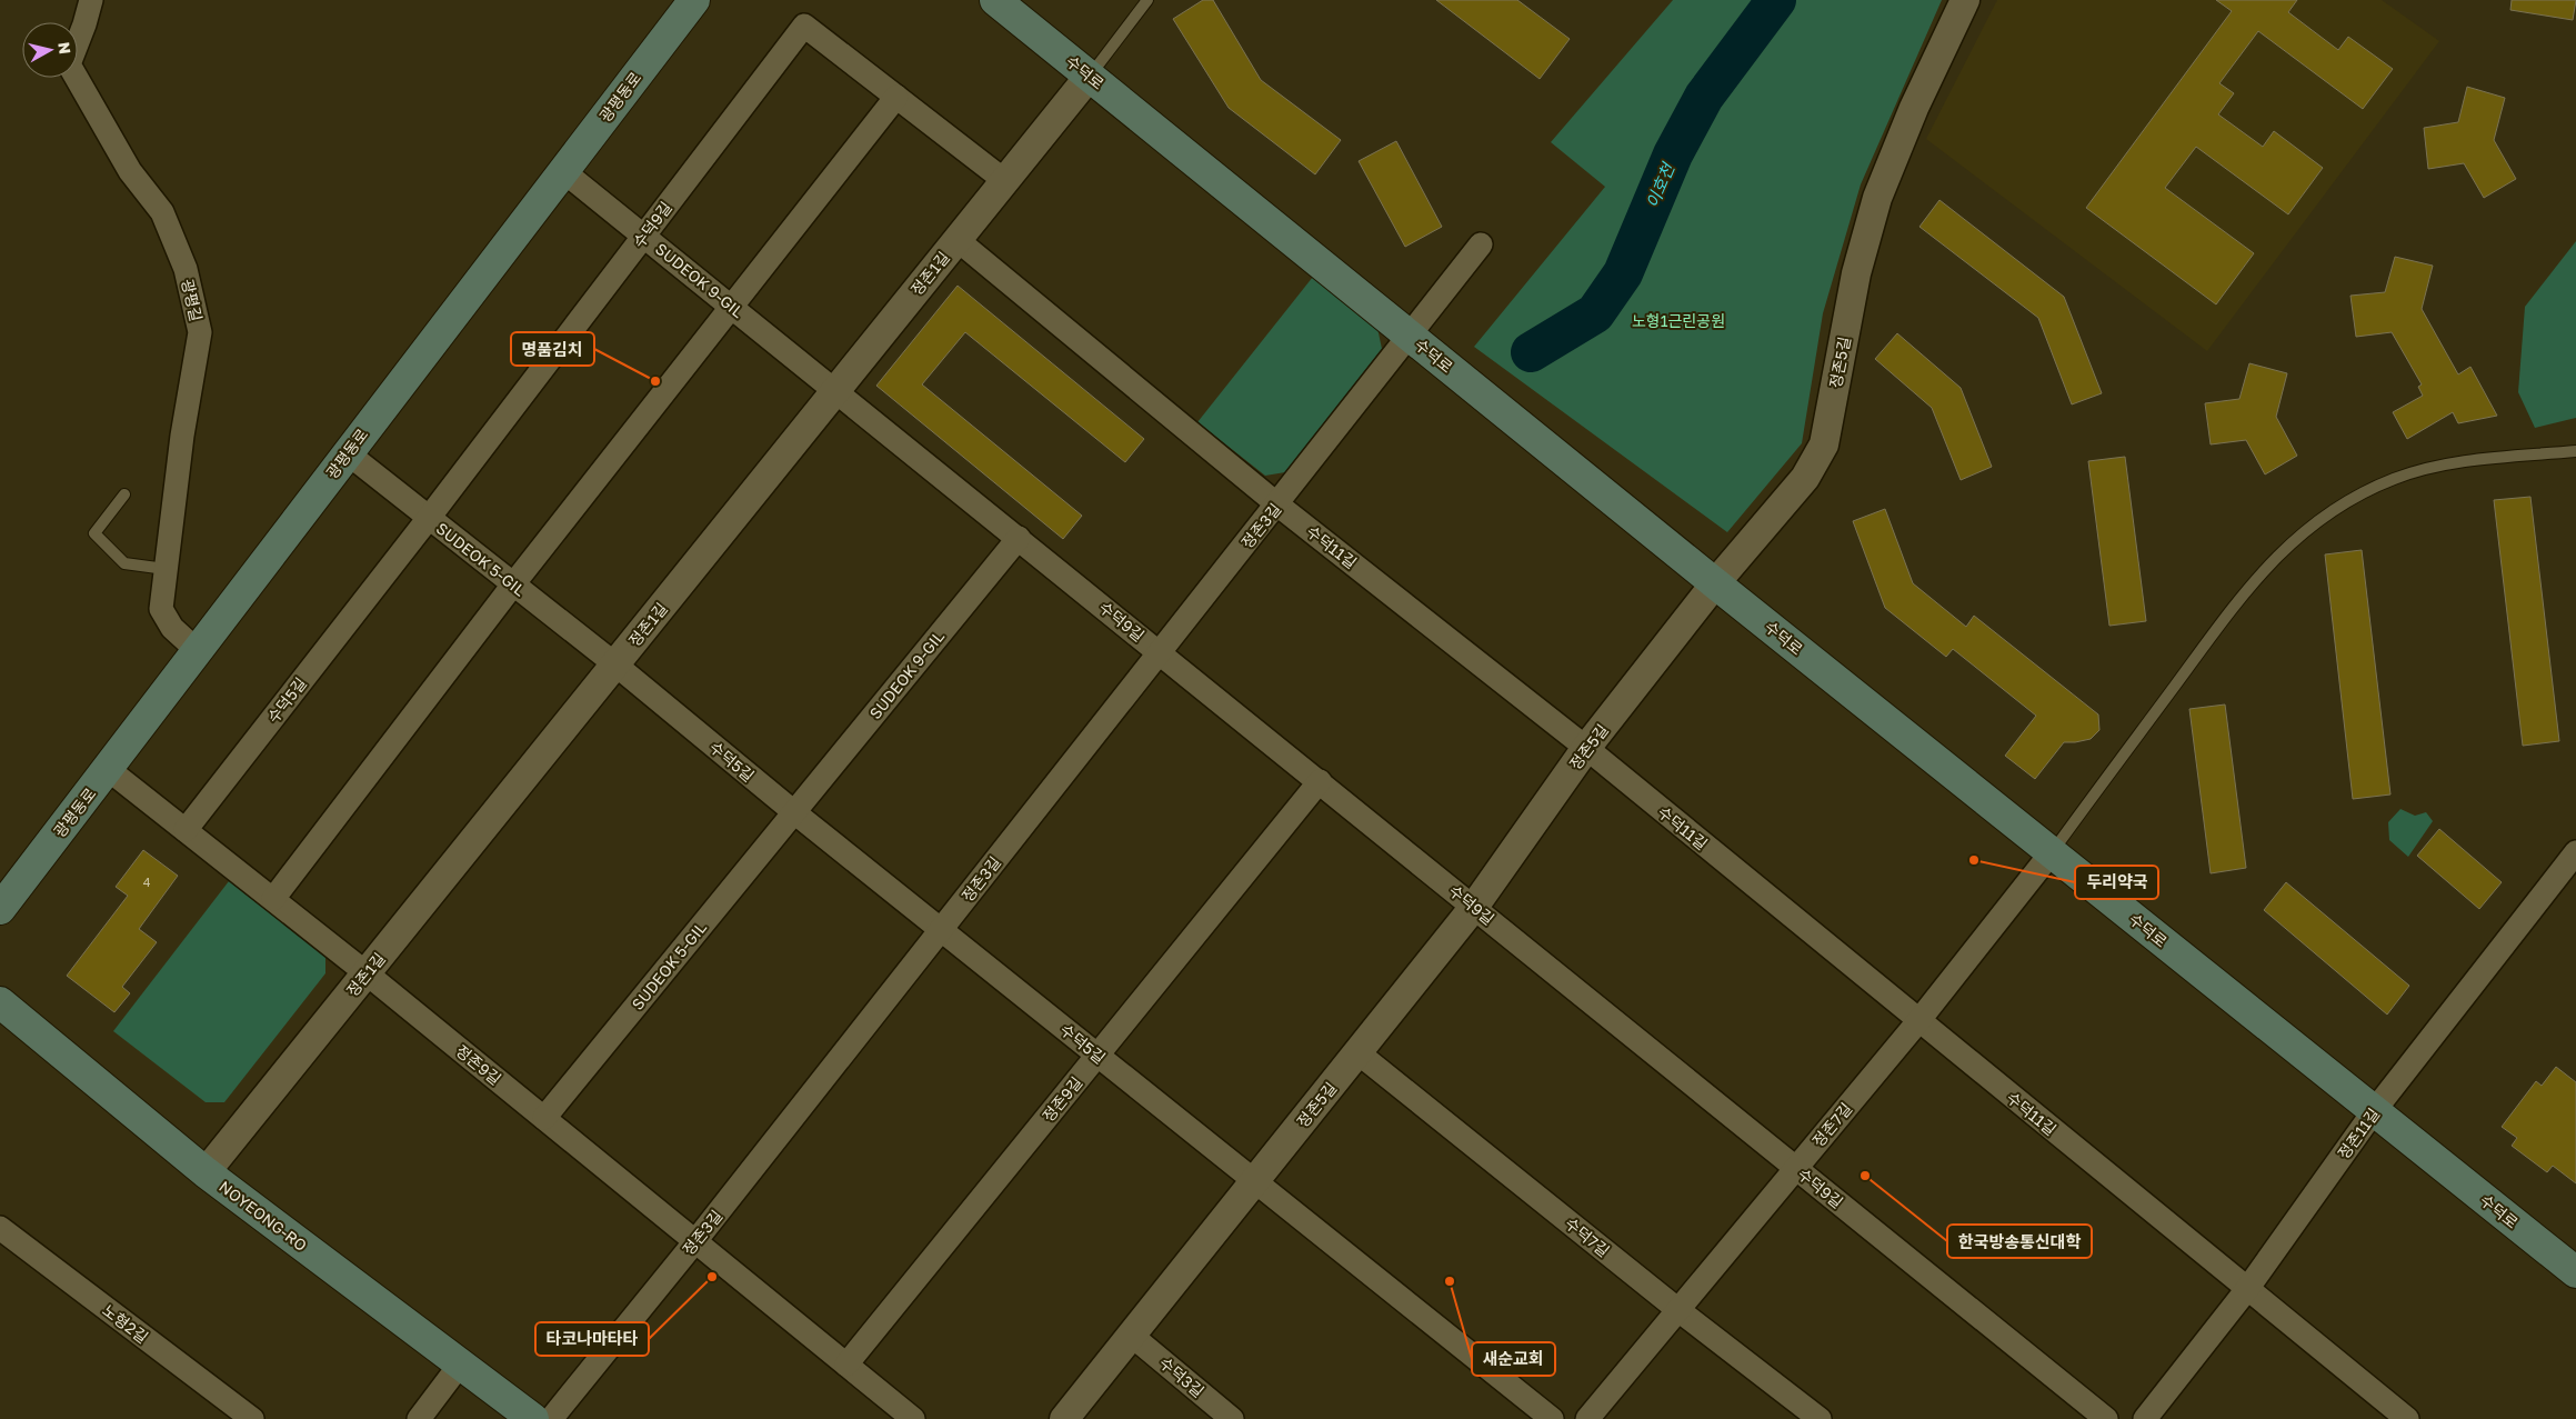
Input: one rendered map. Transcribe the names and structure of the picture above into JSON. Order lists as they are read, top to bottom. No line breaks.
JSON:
{"streets":{"main road":["수덕로","광평동로","NOYEONG-RO"],"street":["수덕9길","정존1길","SUDEOK 9-GIL","광평길","정존5길","정존3길","수덕11길","SUDEOK 5-GIL","수덕5길","정존9길","정존7길","정존11길","수덕7길","노형2길","수덕3길"]},"crossings":[["수덕로","정존1길"],["수덕로","정존5길"],["수덕로","정존3길"],["수덕로","정존7길"],["수덕로","정존11길"],["광평동로","SUDEOK 9-GIL"],["광평동로","광평길"],["광평동로","SUDEOK 5-GIL"],["광평동로","정존9길"],["수덕9길","정존1길"],["수덕9길","SUDEOK 9-GIL"],["수덕9길","정존5길"],["수덕9길","정존3길"],["수덕9길","SUDEOK 5-GIL"],["수덕9길","수덕5길"],["수덕9길","정존9길"],["수덕9길","정존7길"],["정존1길","SUDEOK 9-GIL"],["정존1길","수덕11길"],["정존1길","SUDEOK 5-GIL"],["정존1길","수덕5길"],["정존1길","정존9길"],["정존1길","NOYEONG-RO"],["SUDEOK 9-GIL","SUDEOK 5-GIL"],["SUDEOK 9-GIL","수덕5길"],["정존5길","수덕11길"],["정존5길","수덕5길"],["정존5길","수덕7길"],["정존5길","수덕3길"],["정존3길","수덕11길"],["정존3길","수덕5길"],["정존3길","정존9길"],["수덕11길","정존7길"],["수덕11길","정존11길"],["SUDEOK 5-GIL","수덕5길"],["SUDEOK 5-GIL","정존9길"],["수덕5길","정존9길"],["정존7길","수덕7길"]],"water":["이호천"],"parks":["노형1근린공원"],"places":["명품김치","두리약국","한국방송통신대학","타코나마타타","새순교회"],"house_numbers":["4"],"north":"right"}
